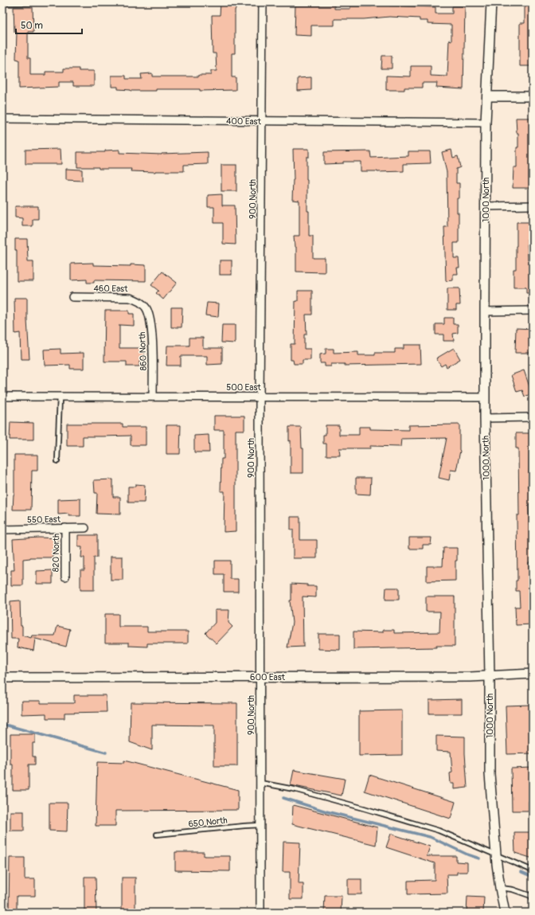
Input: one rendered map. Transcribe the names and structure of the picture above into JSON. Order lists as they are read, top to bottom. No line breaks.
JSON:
{"streets":{"street":["400 East","900 North","1000 North","460 East","860 North","500 East","550 East","820 North","600 East"],"lane":["650 North"]},"crossings":[["400 East","900 North"],["400 East","1000 North"],["900 North","500 East"],["900 North","600 East"],["900 North","650 North"],["1000 North","500 East"],["1000 North","600 East"],["460 East","860 North"],["860 North","500 East"],["550 East","820 North"]],"scale_bar":"50 m"}
